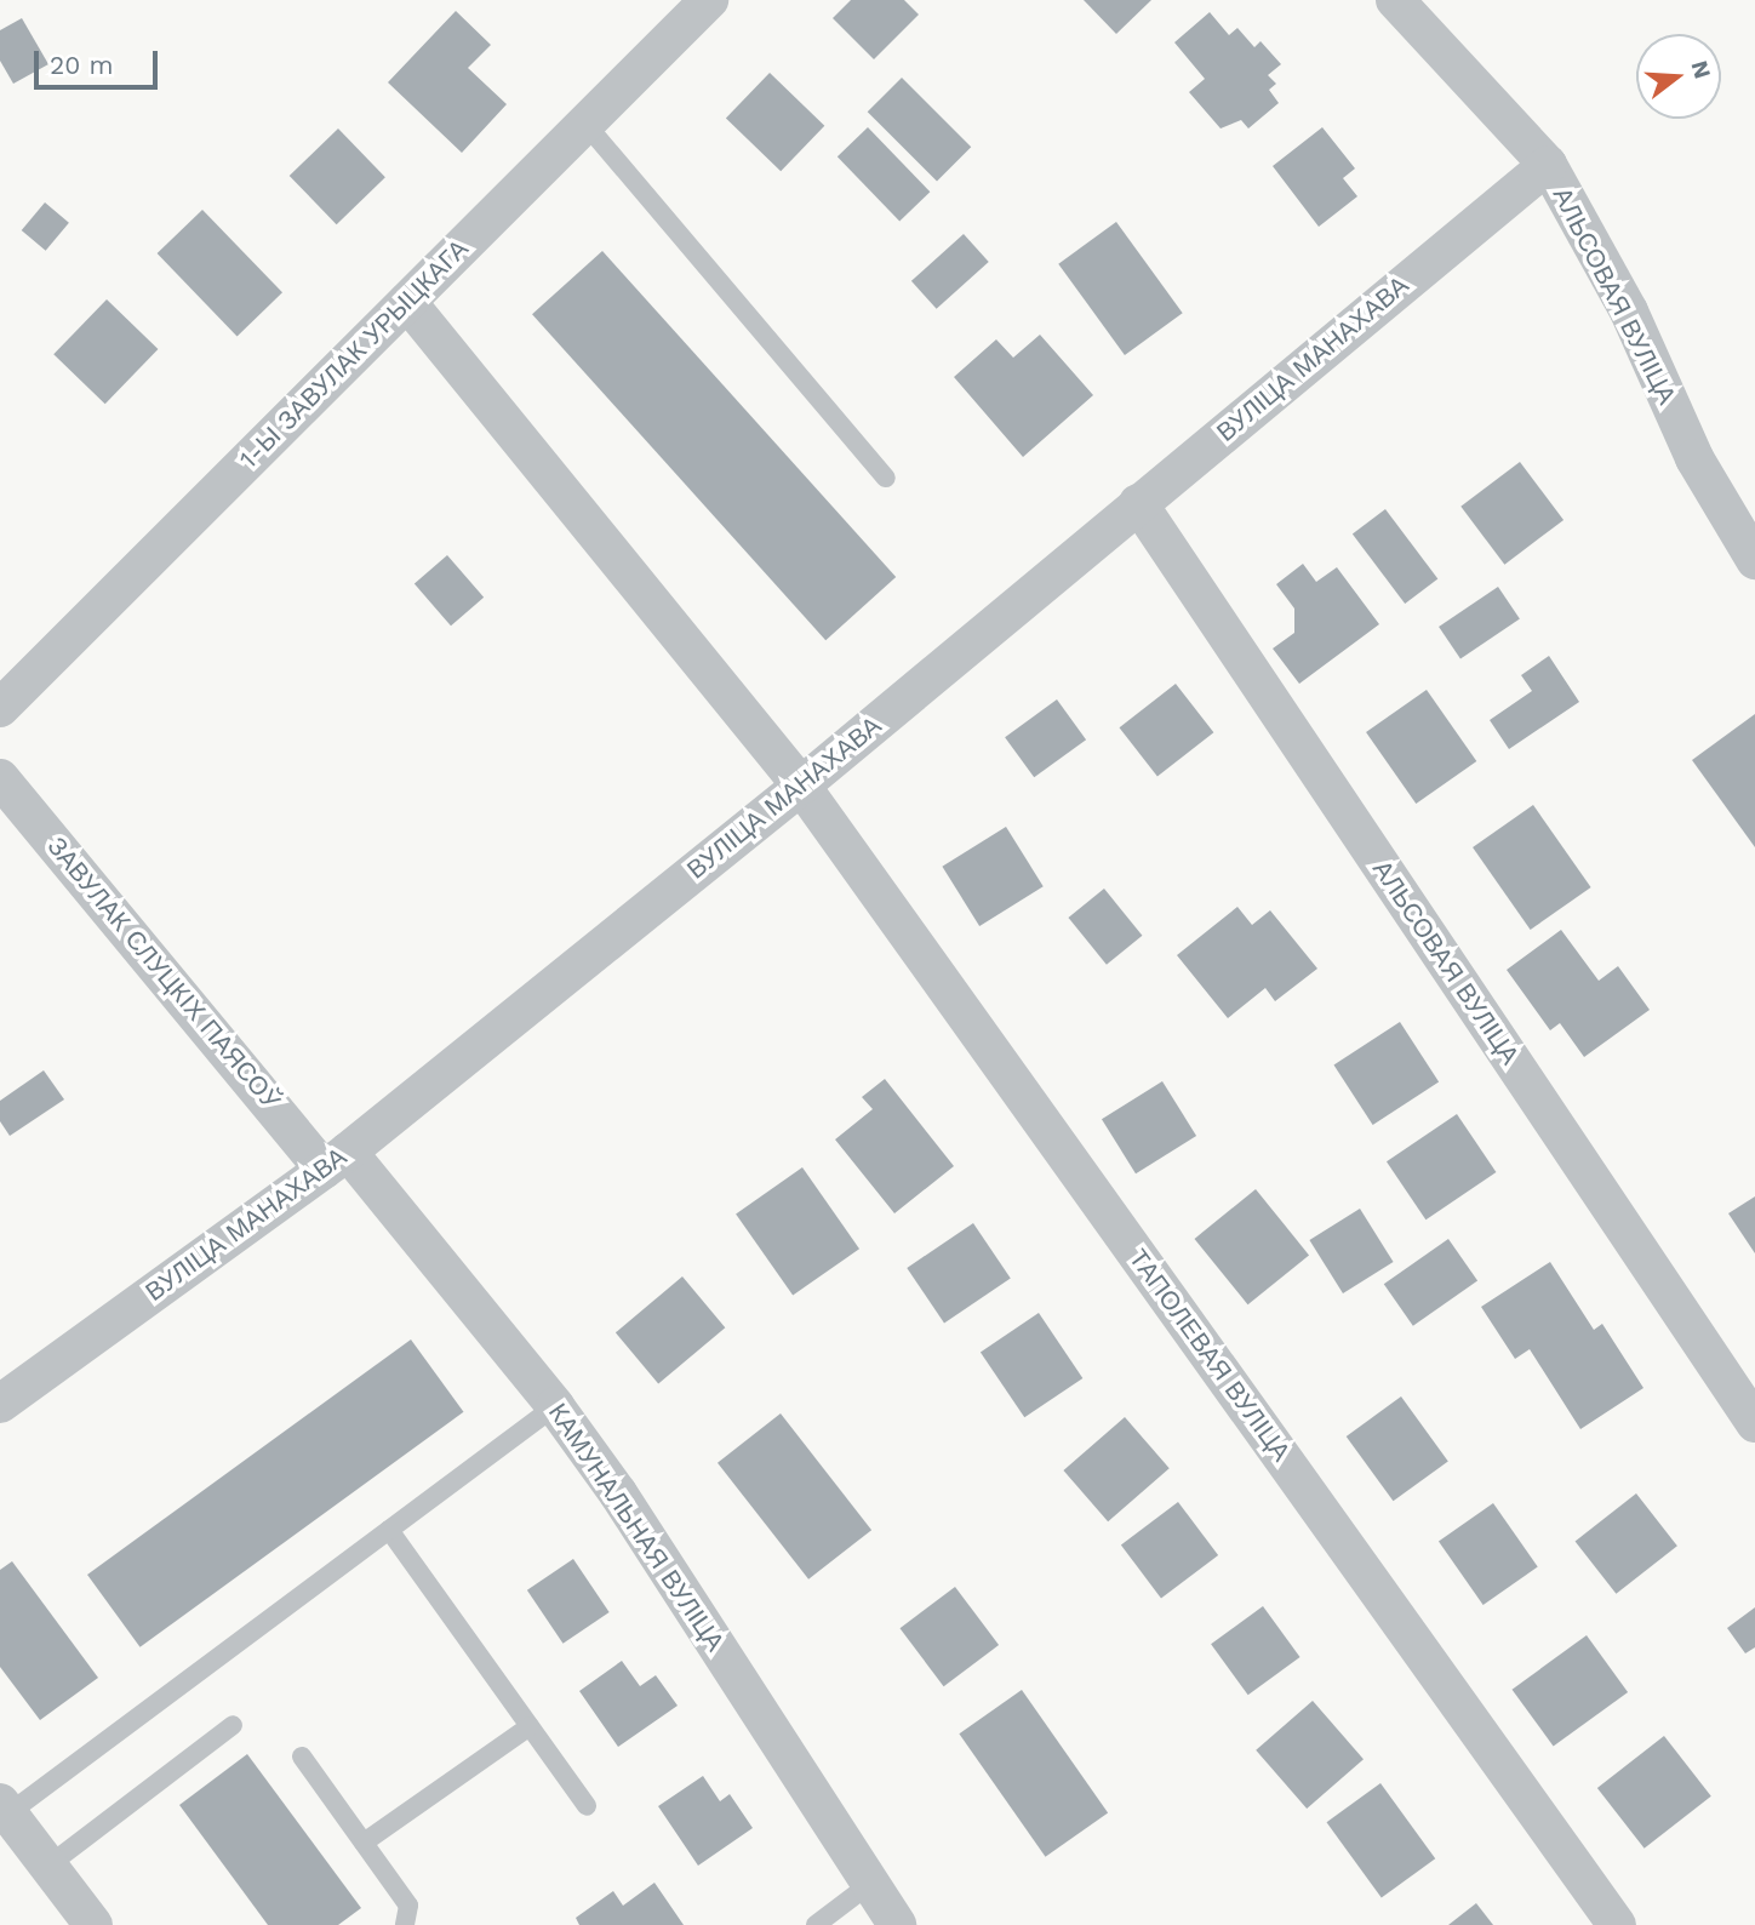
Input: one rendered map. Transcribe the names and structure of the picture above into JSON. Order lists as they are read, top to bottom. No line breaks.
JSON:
{"streets":{"street":["АЛЬСОВАЯ ВУЛІЦА","1-Ы ЗАВУЛАК УРЫЦКАГА","ВУЛІЦА МАНАХАВА","ЗАВУЛАК СЛУЦКІХ ПАЯСОЎ","ТАПОЛЕВАЯ ВУЛІЦА","КАМУНАЛЬНАЯ ВУЛІЦА"]},"crossings":[["АЛЬСОВАЯ ВУЛІЦА","ВУЛІЦА МАНАХАВА"],["1-Ы ЗАВУЛАК УРЫЦКАГА","ТАПОЛЕВАЯ ВУЛІЦА"],["ВУЛІЦА МАНАХАВА","ЗАВУЛАК СЛУЦКІХ ПАЯСОЎ"],["ВУЛІЦА МАНАХАВА","ТАПОЛЕВАЯ ВУЛІЦА"],["ВУЛІЦА МАНАХАВА","КАМУНАЛЬНАЯ ВУЛІЦА"],["ЗАВУЛАК СЛУЦКІХ ПАЯСОЎ","КАМУНАЛЬНАЯ ВУЛІЦА"]],"scale_bar":"20 m","north":"right"}
